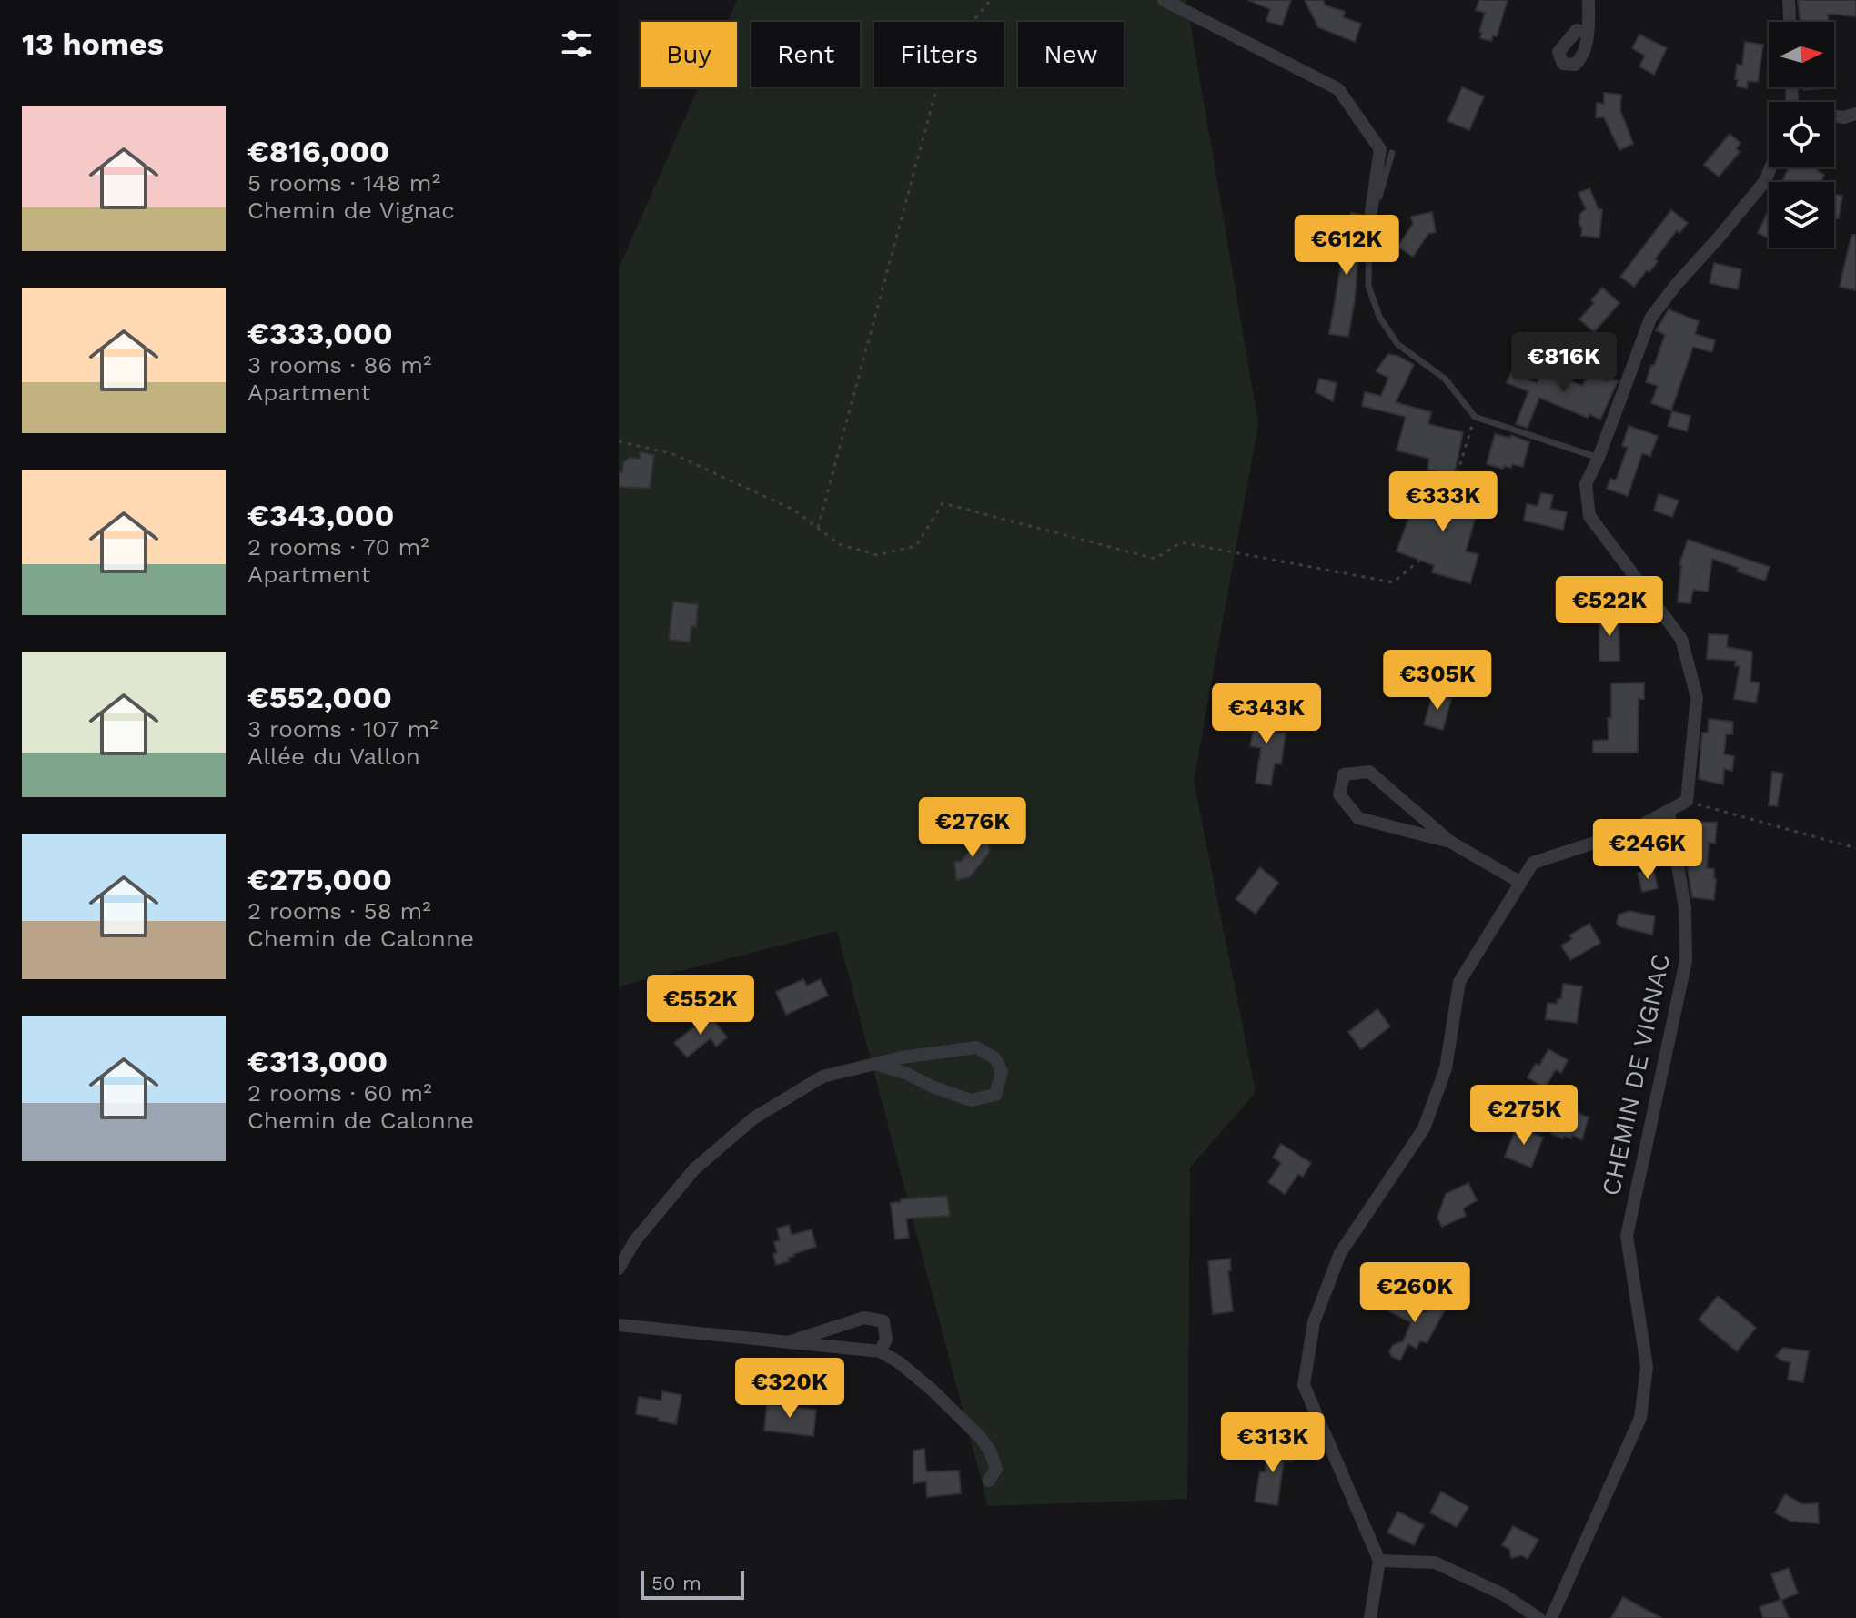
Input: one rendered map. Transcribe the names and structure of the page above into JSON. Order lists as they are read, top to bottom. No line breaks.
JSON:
{"streets":{"street":["CHEMIN DE VIGNAC"]},"scale_bar":"50 m","north":"right","page":{"heading":"13 homes","chip":["Buy","Rent","Filters","New"],"list":[{"name":"€816,000","note":"5 rooms · 148 m² · Chemin de Vignac"},{"name":"€333,000","note":"3 rooms · 86 m² · Apartment"},{"name":"€343,000","note":"2 rooms · 70 m² · Apartment"},{"name":"€552,000","note":"3 rooms · 107 m² · Allée du Vallon"},{"name":"€275,000","note":"2 rooms · 58 m² · Chemin de Calonne"},{"name":"€313,000","note":"2 rooms · 60 m² · Chemin de Calonne"}],"price":["€612K","€816K","€333K","€522K","€305K","€343K","€276K","€246K","€552K","€275K","€260K","€320K","€313K"],"scale":"50 m"}}
